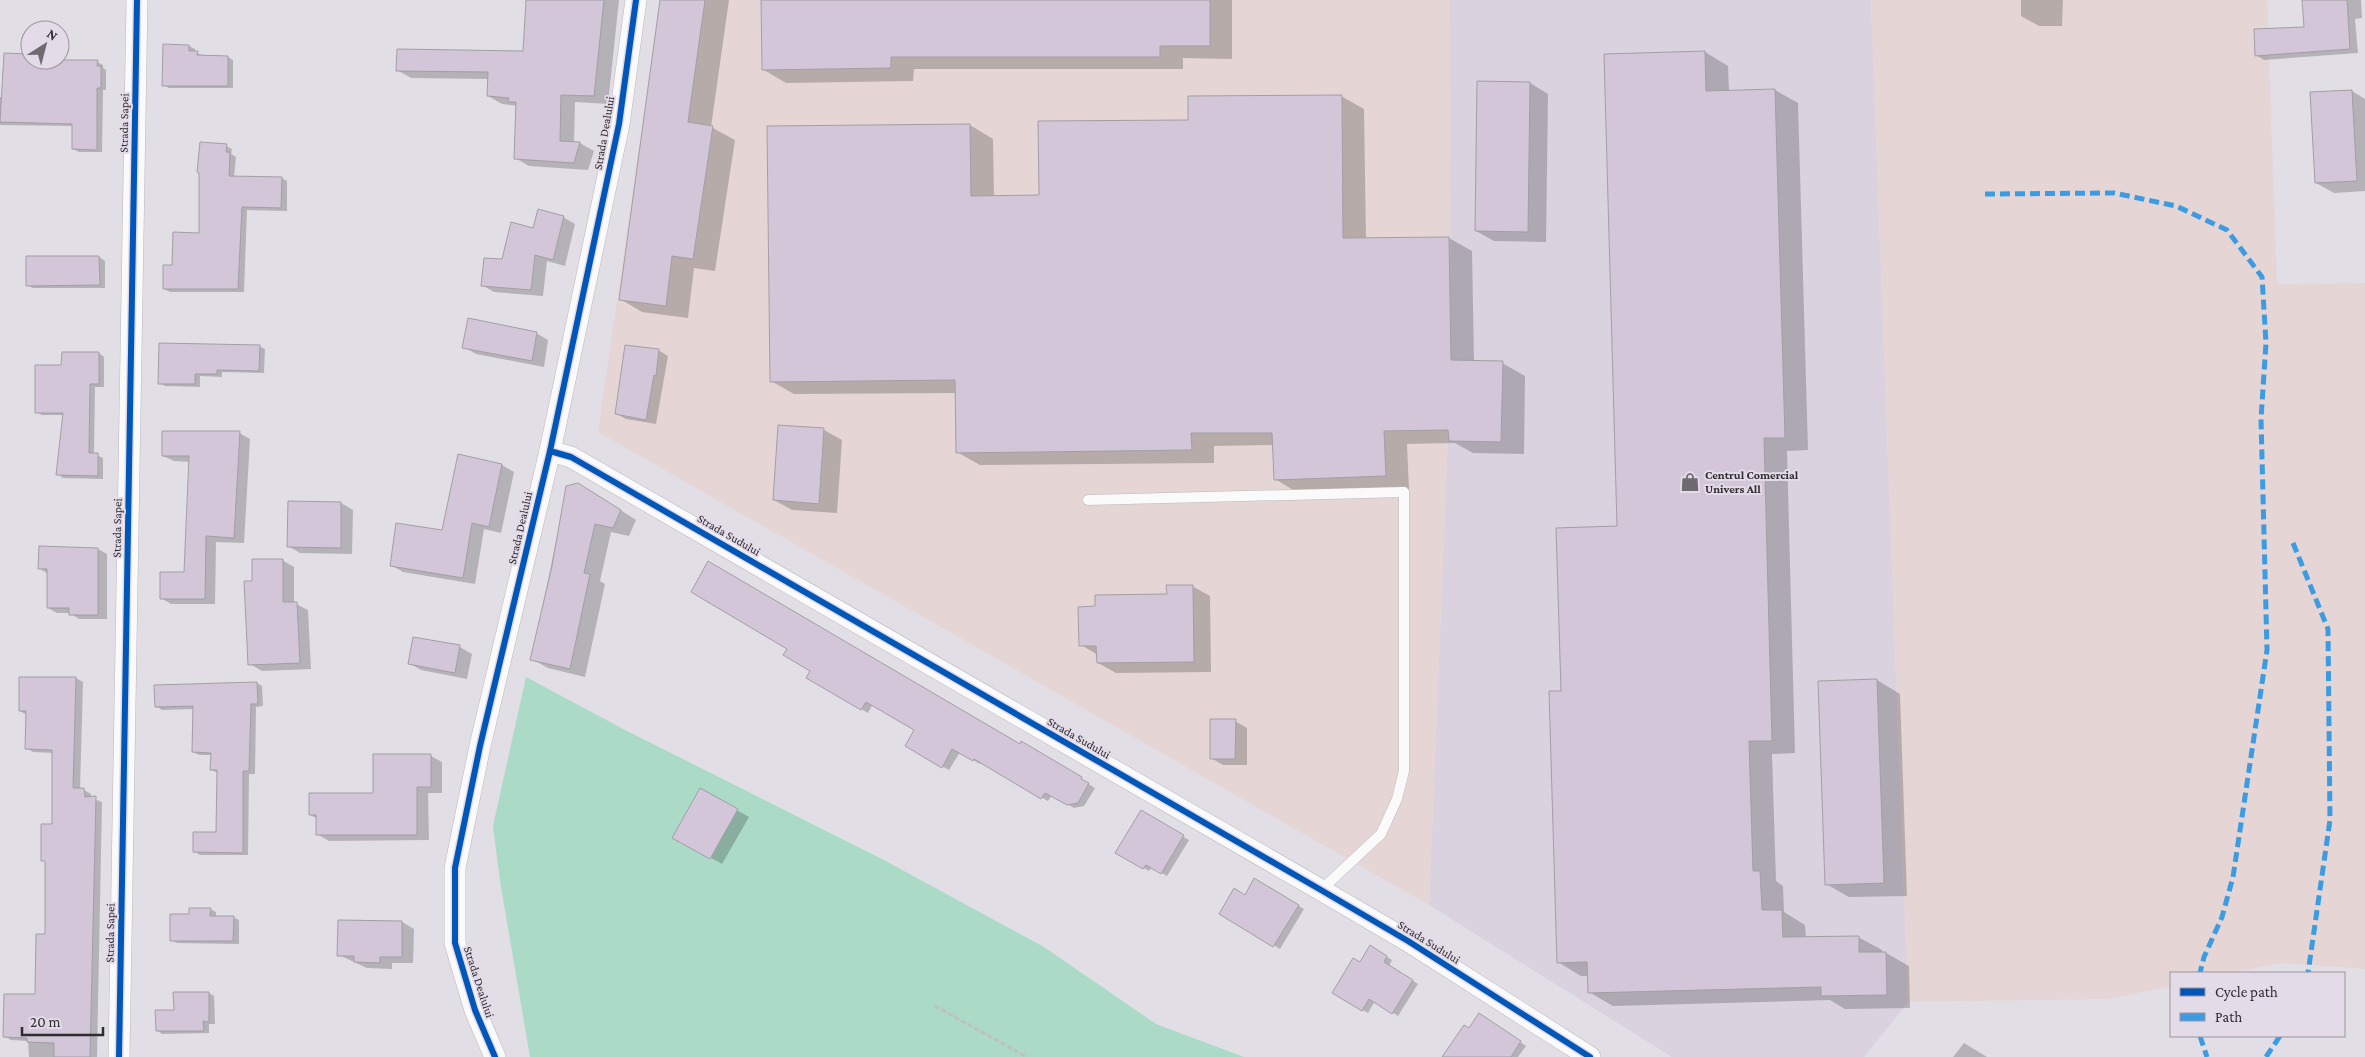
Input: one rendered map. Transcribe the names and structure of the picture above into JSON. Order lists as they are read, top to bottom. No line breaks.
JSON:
{"streets":{"street":["Strada Sapei","Strada Dealului","Strada Sudului"]},"crossings":[["Strada Dealului","Strada Sudului"]],"places":{"shop":["Centrul Comercial Univers All"]},"legend":["Cycle path","Path"],"scale_bar":"20 m","north":"top right"}
